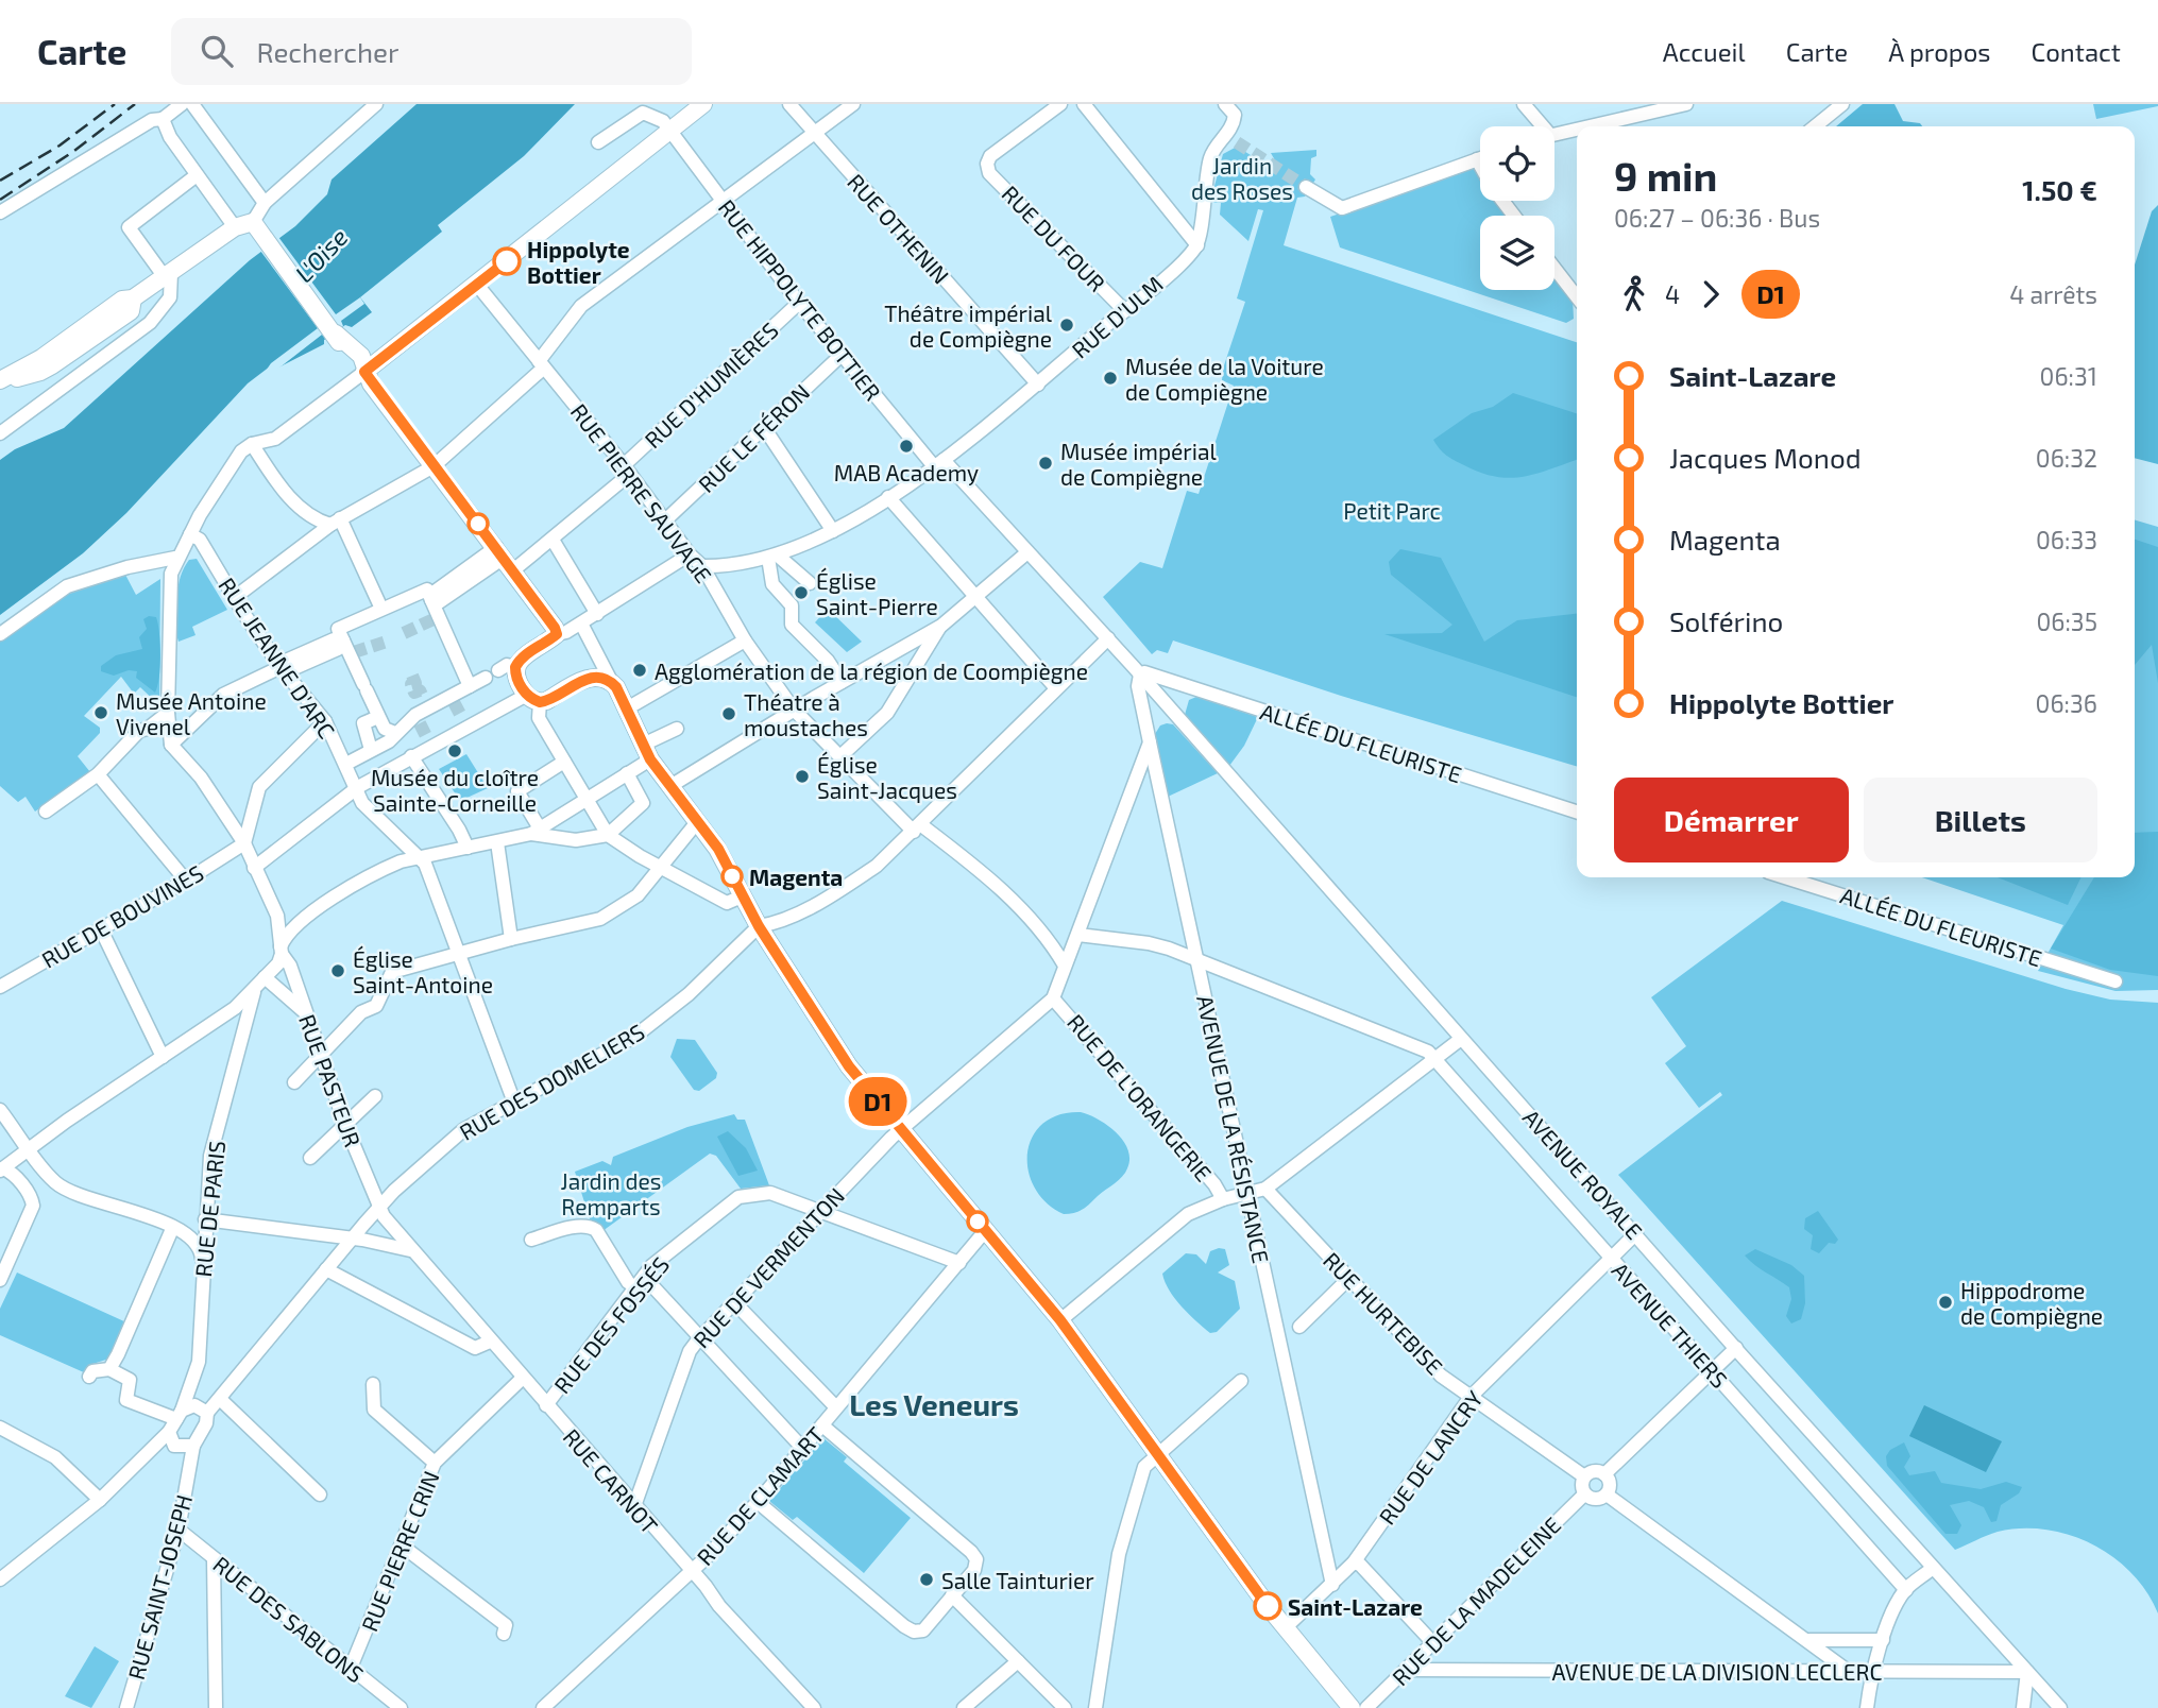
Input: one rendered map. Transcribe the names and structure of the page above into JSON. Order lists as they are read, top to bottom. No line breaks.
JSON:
{"streets":{"street":["RUE OTHENIN","RUE DU FOUR","RUE HIPPOLYTE BOTTIER","RUE D'ULM","RUE D'HUMIÈRES","RUE LE FÉRON","RUE PIERRE SAUVAGE","RUE JEANNE D'ARC","ALLÉE DU FLEURISTE","RUE DE BOUVINES","RUE PASTEUR","RUE DES DOMELIERS","RUE DE L'ORANGERIE","AVENUE DE LA RÉSISTANCE","AVENUE ROYALE","RUE DE PARIS","RUE DE VERMENTON","RUE HURTEBISE","RUE DES FOSSÉS","AVENUE THIERS","RUE DE LANCRY","RUE CARNOT","RUE DE CLAMART","RUE PIERRE CRIN","RUE SAINT-JOSEPH","RUE DE LA MADELEINE","RUE DES SABLONS","AVENUE DE LA DIVISION LECLERC"]},"crossings":[["RUE OTHENIN","RUE D'ULM"],["RUE DU FOUR","RUE D'ULM"],["RUE HIPPOLYTE BOTTIER","RUE D'ULM"],["RUE HIPPOLYTE BOTTIER","RUE D'HUMIÈRES"],["RUE HIPPOLYTE BOTTIER","RUE LE FÉRON"],["RUE HIPPOLYTE BOTTIER","AVENUE ROYALE"],["RUE D'ULM","RUE PIERRE SAUVAGE"],["RUE D'HUMIÈRES","RUE PIERRE SAUVAGE"],["RUE LE FÉRON","RUE PIERRE SAUVAGE"],["RUE PIERRE SAUVAGE","AVENUE THIERS"],["ALLÉE DU FLEURISTE","AVENUE DE LA RÉSISTANCE"],["ALLÉE DU FLEURISTE","AVENUE ROYALE"],["RUE PASTEUR","RUE DES DOMELIERS"],["RUE PASTEUR","RUE CARNOT"],["RUE DES DOMELIERS","RUE CARNOT"],["RUE DES DOMELIERS","RUE SAINT-JOSEPH"],["RUE DE L'ORANGERIE","RUE DE VERMENTON"],["AVENUE DE LA RÉSISTANCE","AVENUE ROYALE"],["AVENUE DE LA RÉSISTANCE","AVENUE THIERS"],["AVENUE DE LA RÉSISTANCE","RUE DE LANCRY"],["AVENUE ROYALE","RUE DE LANCRY"],["AVENUE ROYALE","AVENUE DE LA DIVISION LECLERC"],["RUE DE VERMENTON","RUE DES FOSSÉS"],["RUE DE VERMENTON","RUE CARNOT"],["RUE HURTEBISE","RUE DE LANCRY"],["RUE HURTEBISE","RUE DE LA MADELEINE"],["RUE DES FOSSÉS","RUE CARNOT"],["RUE DES FOSSÉS","RUE DE CLAMART"],["AVENUE THIERS","RUE DE LANCRY"],["RUE CARNOT","RUE DE CLAMART"],["RUE CARNOT","RUE PIERRE CRIN"],["RUE PIERRE CRIN","RUE DES SABLONS"],["RUE SAINT-JOSEPH","RUE DES SABLONS"],["RUE DE LA MADELEINE","AVENUE DE LA DIVISION LECLERC"]],"districts":["Les Veneurs"],"water":["L'Oise"],"parks":["Jardin des Roses","Petit Parc","Jardin des Remparts"],"places":["Hippolyte Bottier","Théâtre impérial de Compiègne","Musée de la Voiture de Compiègne","MAB Academy","Musée impérial de Compiègne","Église Saint-Pierre","Agglomération de la région de Coompiègne","Musée Antoine Vivenel","Théatre à moustaches","Musée du cloître Sainte-Corneille","Église Saint-Jacques","Magenta","Église Saint-Antoine","Hippodrome de Compiègne","Salle Tainturier","Saint-Lazare"],"lines":["bus line D1"],"page":{"header":"Carte","search":"Rechercher","nav":["Accueil","Carte","À propos","Contact"],"on_map":"D1","heading":["9 min","06:27 – 06:36 · Bus","1.50 €"],"legs":["4","D1","4 arrêts"],"list":[{"name":"Saint-Lazare","value":"06:31"},{"name":"Jacques Monod","value":"06:32"},{"name":"Magenta","value":"06:33"},{"name":"Solférino","value":"06:35"},{"name":"Hippolyte Bottier","value":"06:36"}],"buttons":["Démarrer","Billets"]}}
